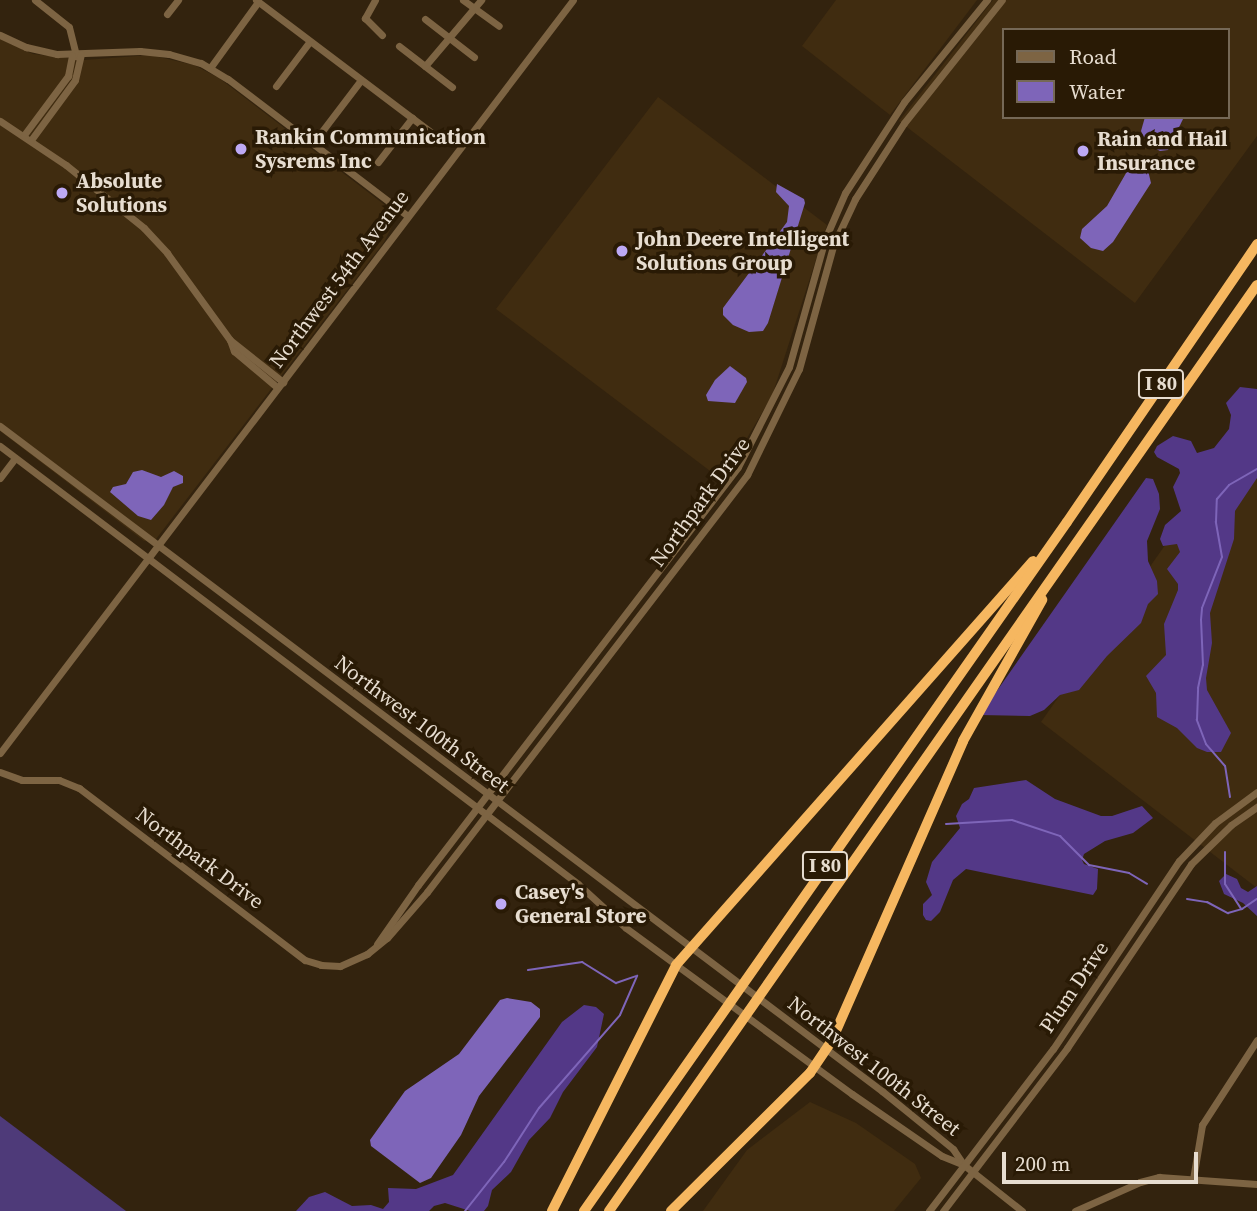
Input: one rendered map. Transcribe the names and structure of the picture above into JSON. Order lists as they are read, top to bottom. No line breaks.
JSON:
{"streets":{"highway":["I 80"],"street":["Northwest 54th Avenue","Northpark Drive","Northwest 100th Street","Plum Drive"]},"crossings":[["Northwest 54th Avenue","Northwest 100th Street"],["Northpark Drive","Northwest 100th Street"],["Northwest 100th Street","Plum Drive"]],"places":["Rankin Communication Sysrems Inc","Rain and Hail Insurance","Absolute Solutions","John Deere Intelligent Solutions Group","Casey's General Store"],"legend":["Road","Water"],"scale_bar":"200 m"}
